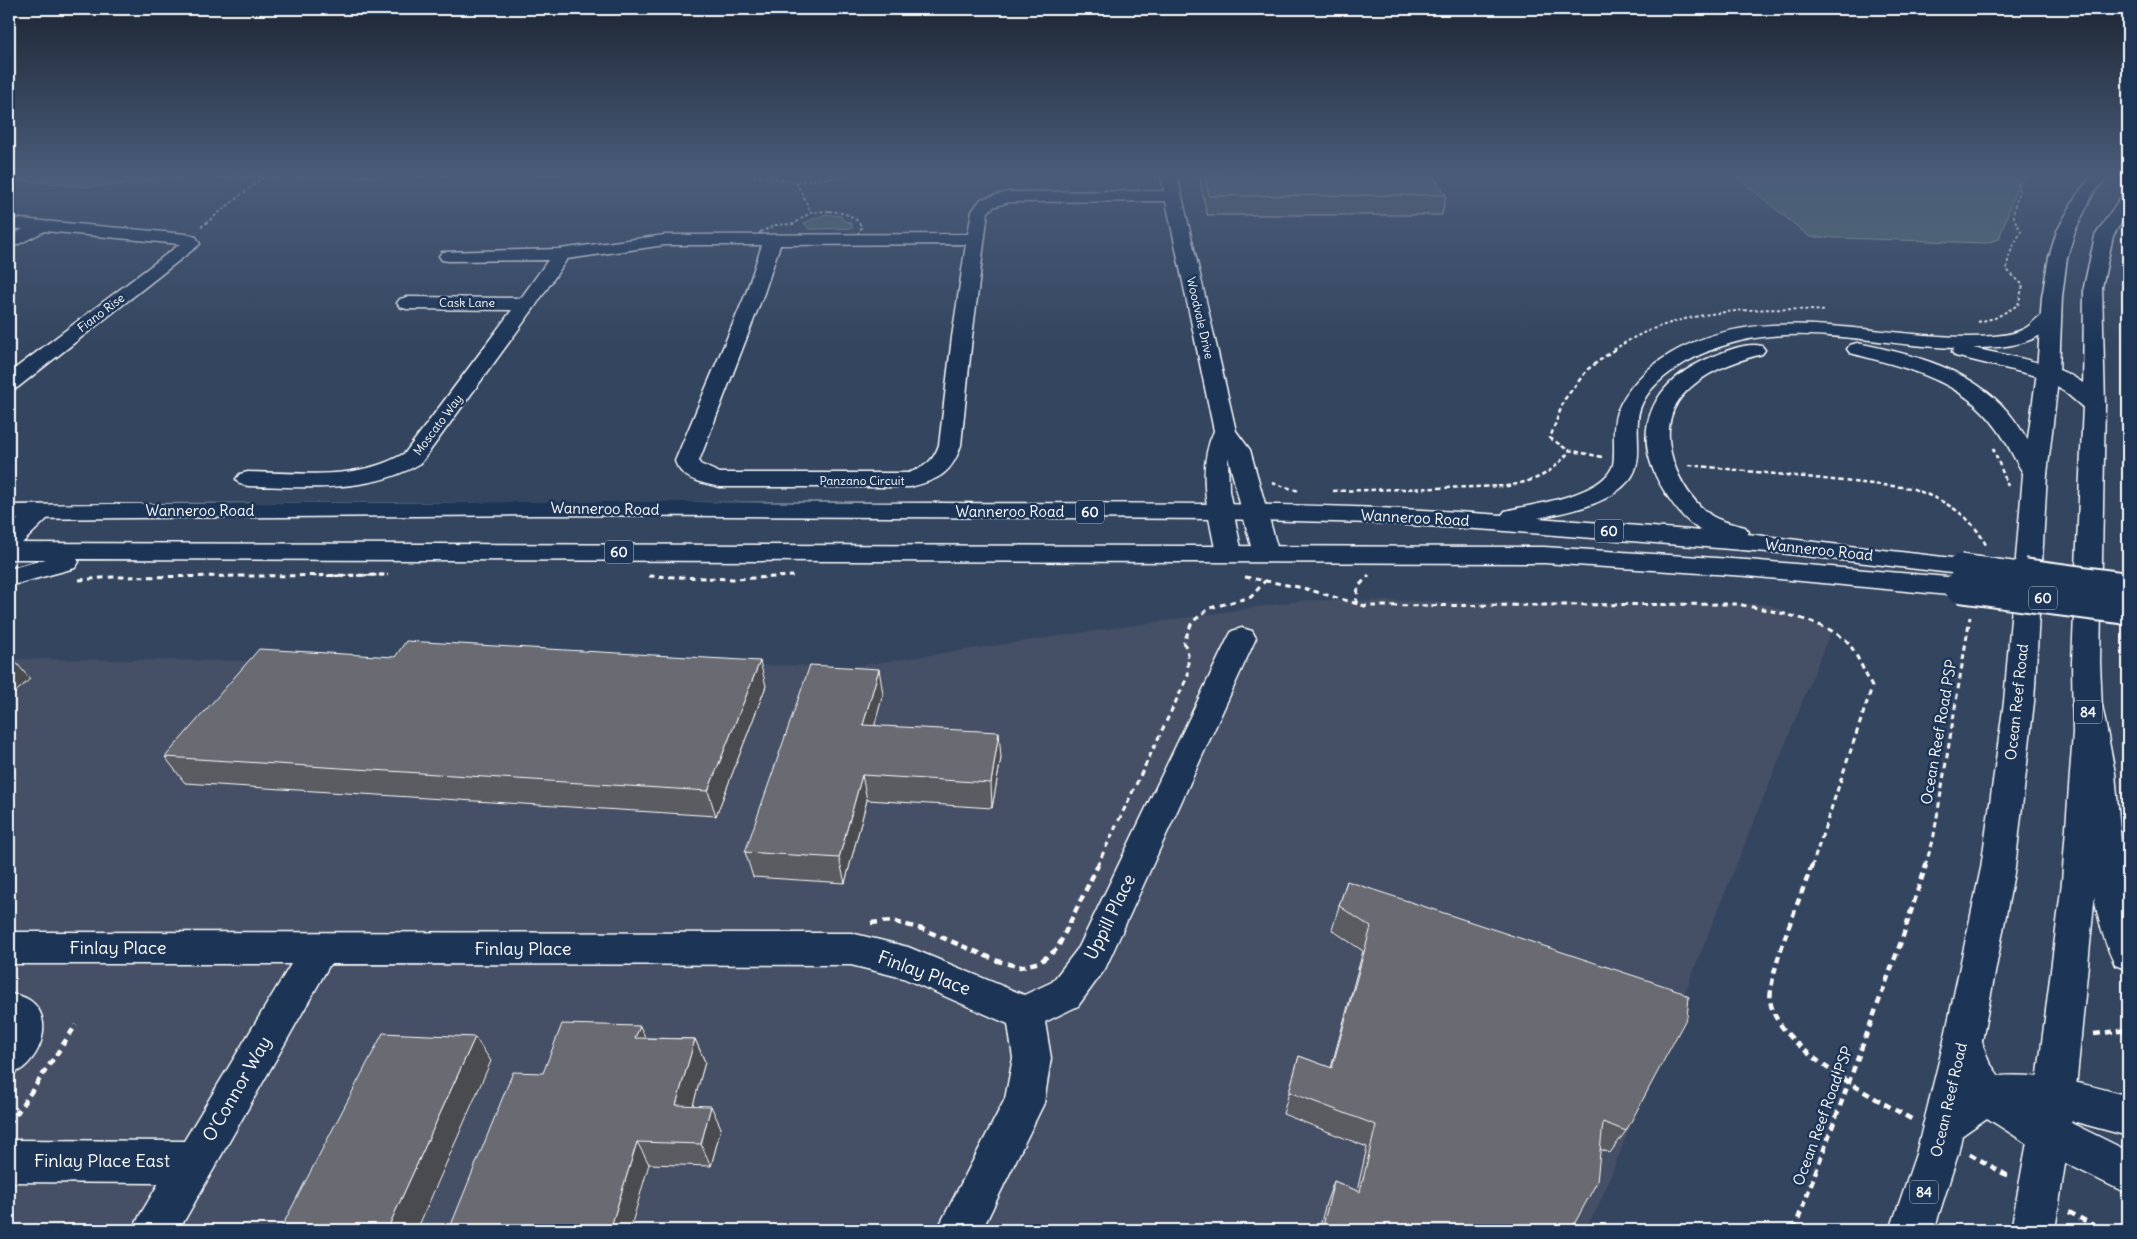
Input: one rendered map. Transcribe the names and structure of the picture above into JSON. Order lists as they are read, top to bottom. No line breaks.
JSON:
{"streets":{"main road":["Cask Lane","Fiano Rise","Woodvale Drive","Moscato Way","Panzano Circuit","Wanneroo Road","60","Ocean Reef Road","84","Uppill Place","Finlay Place","O'Connor Way","Finlay Place East"],"path":["Ocean Reef Road PSP"]},"crossings":[["Cask Lane","Moscato Way"],["Woodvale Drive","Wanneroo Road"],["Woodvale Drive","60"],["Wanneroo Road","60"],["Uppill Place","Finlay Place"],["Finlay Place","O'Connor Way"],["O'Connor Way","Finlay Place East"]]}
